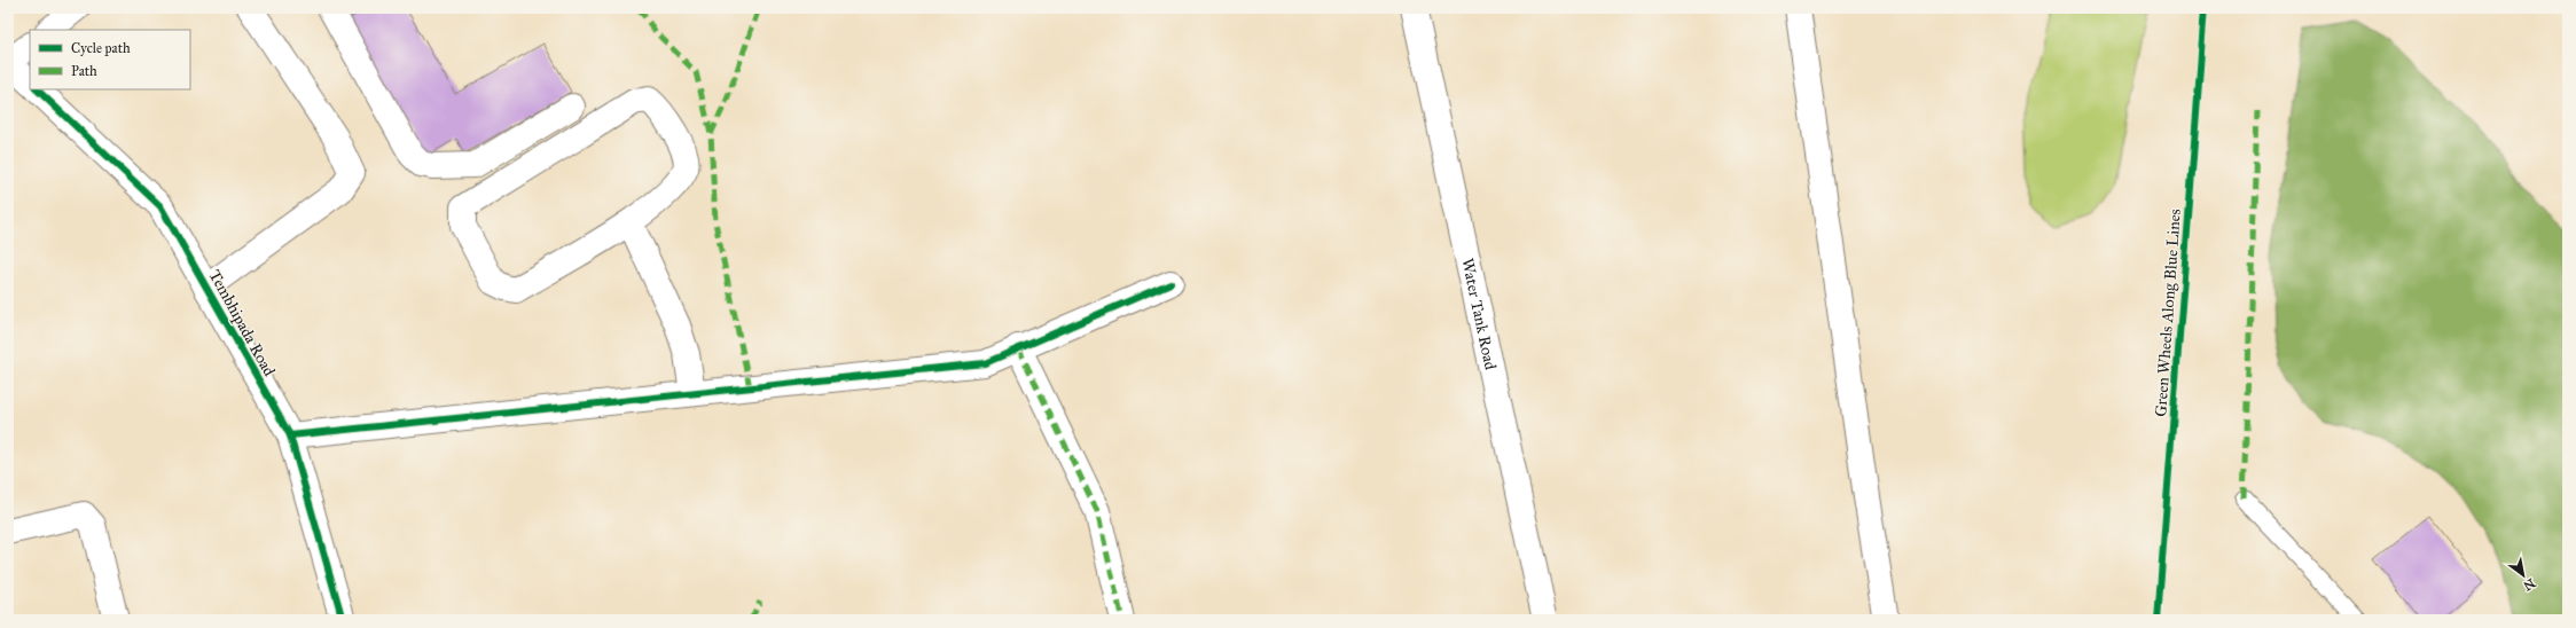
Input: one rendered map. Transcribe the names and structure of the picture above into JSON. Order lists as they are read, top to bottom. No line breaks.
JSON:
{"streets":{"street":["Water Tank Road","Tembhipada Road"],"cycle path":["Green Wheels Along Blue Lines"]},"legend":["Cycle path","Path"],"north":"bottom right"}
